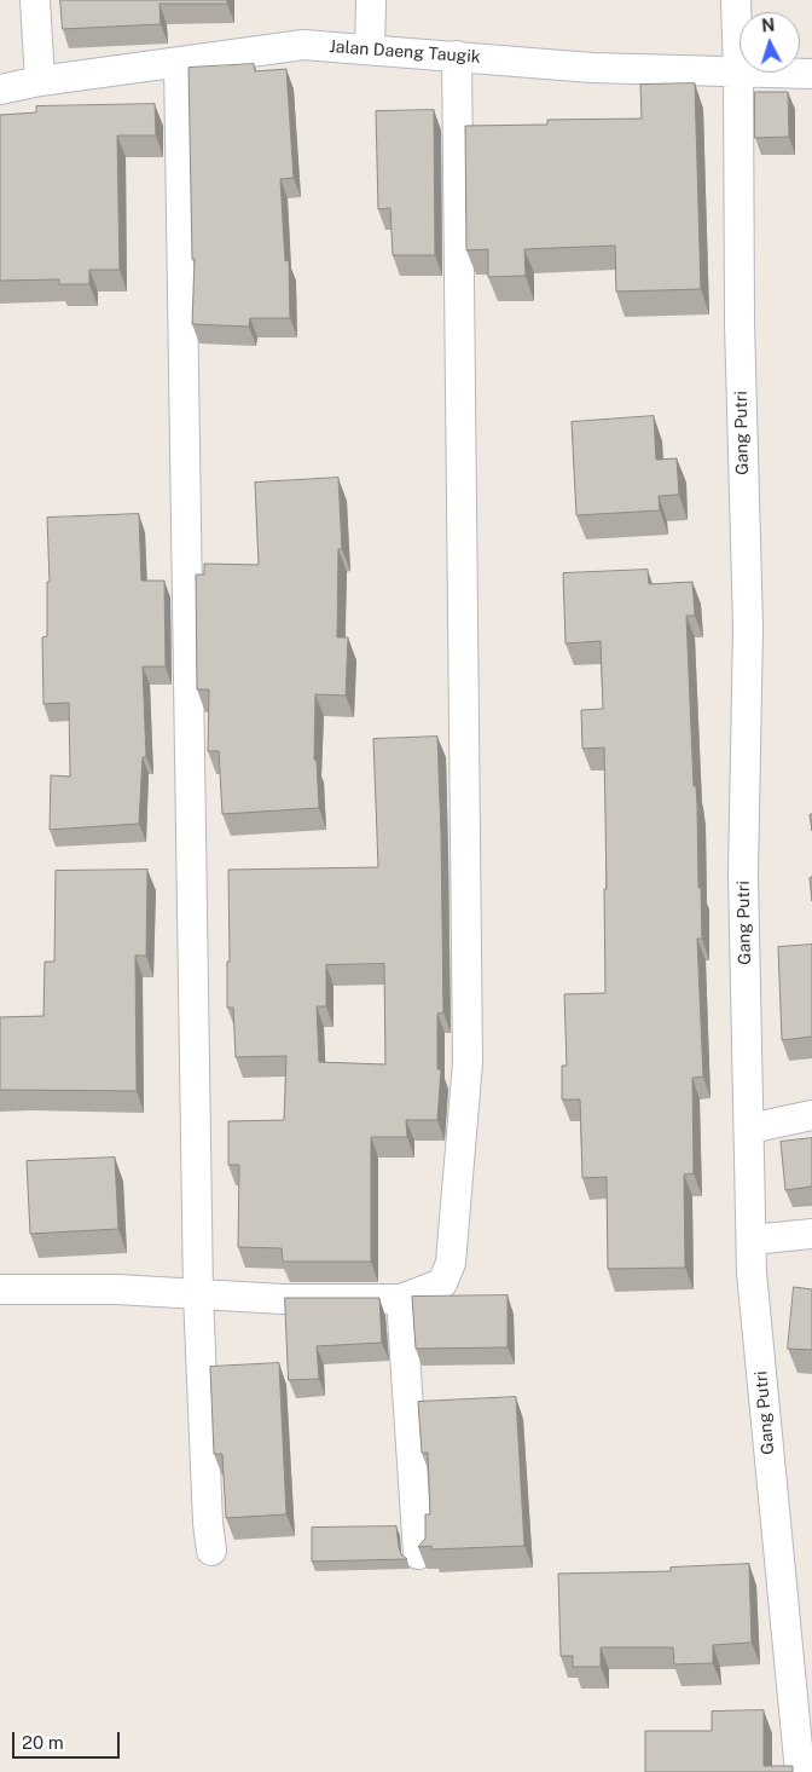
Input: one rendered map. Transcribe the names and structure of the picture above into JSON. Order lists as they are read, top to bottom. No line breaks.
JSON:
{"streets":{"street":["Jalan Daeng Taugik","Gang Putri"]},"crossings":[["Jalan Daeng Taugik","Gang Putri"]],"scale_bar":"20 m","north":"top"}
